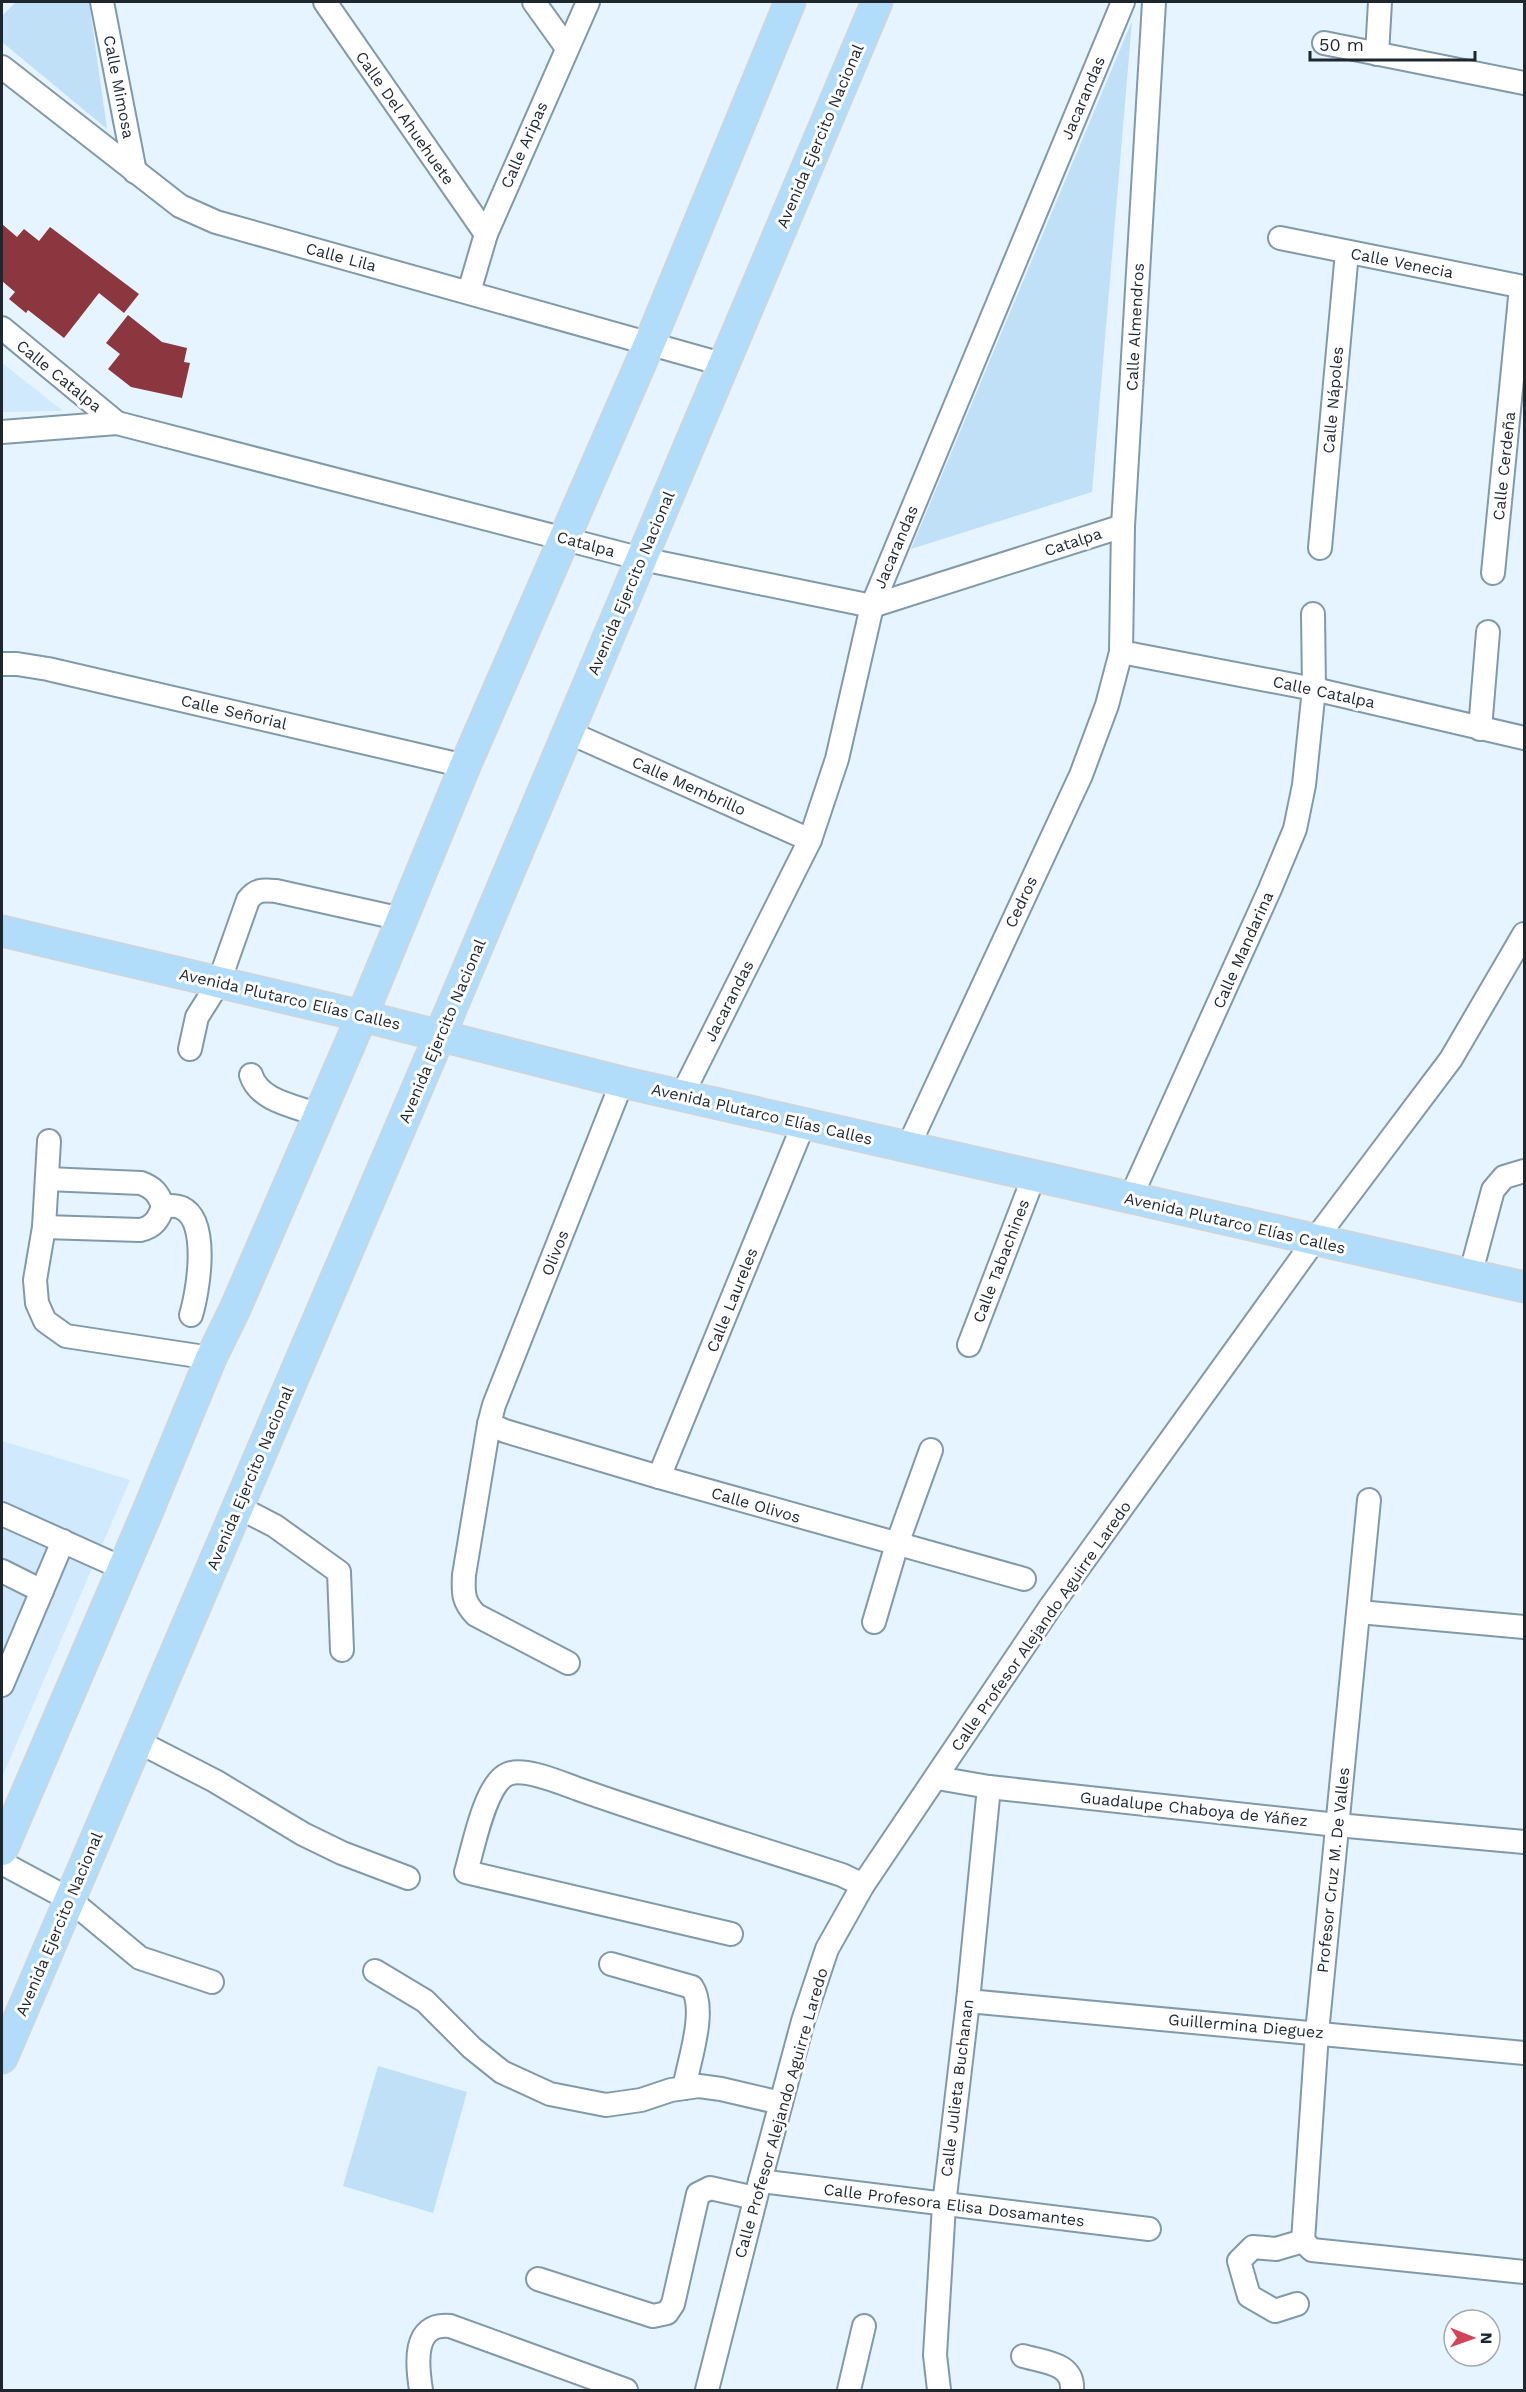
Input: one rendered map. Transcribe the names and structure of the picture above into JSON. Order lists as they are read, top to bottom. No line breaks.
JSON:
{"streets":{"main road":["Avenida Ejercito Nacional","Avenida Plutarco Elías Calles"],"street":["Calle Mimosa","Jacarandas","Calle Del Ahuehuete","Calle Aripas","Calle Lila","Calle Venecia","Calle Almendros","Calle Catalpa","Calle Nápoles","Calle Cerdeña","Catalpa","Calle Señorial","Calle Membrillo","Cedros","Calle Mandarina","Olivos","Calle Tabachines","Calle Laureles","Calle Olivos","Calle Profesor Alejando Aguirre Laredo","Guadalupe Chaboya de Yáñez","Profesor Cruz M. De Valles","Guillermina Dieguez","Calle Julieta Buchanan","Calle Profesora Elisa Dosamantes"]},"crossings":[["Calle Mimosa","Calle Lila"],["Jacarandas","Catalpa"],["Jacarandas","Calle Membrillo"],["Jacarandas","Avenida Plutarco Elías Calles"],["Calle Del Ahuehuete","Calle Aripas"],["Avenida Ejercito Nacional","Calle Lila"],["Avenida Ejercito Nacional","Catalpa"],["Avenida Ejercito Nacional","Calle Membrillo"],["Avenida Ejercito Nacional","Avenida Plutarco Elías Calles"],["Calle Aripas","Calle Lila"],["Calle Venecia","Calle Nápoles"],["Calle Venecia","Calle Cerdeña"],["Calle Almendros","Calle Catalpa"],["Calle Almendros","Catalpa"],["Calle Almendros","Cedros"],["Calle Catalpa","Catalpa"],["Calle Catalpa","Cedros"],["Calle Catalpa","Calle Mandarina"],["Cedros","Avenida Plutarco Elías Calles"],["Calle Mandarina","Avenida Plutarco Elías Calles"],["Avenida Plutarco Elías Calles","Olivos"],["Avenida Plutarco Elías Calles","Calle Tabachines"],["Avenida Plutarco Elías Calles","Calle Laureles"],["Avenida Plutarco Elías Calles","Calle Profesor Alejando Aguirre Laredo"],["Olivos","Calle Olivos"],["Calle Laureles","Calle Olivos"],["Calle Profesor Alejando Aguirre Laredo","Guadalupe Chaboya de Yáñez"],["Calle Profesor Alejando Aguirre Laredo","Calle Profesora Elisa Dosamantes"],["Guadalupe Chaboya de Yáñez","Profesor Cruz M. De Valles"],["Guadalupe Chaboya de Yáñez","Calle Julieta Buchanan"],["Profesor Cruz M. De Valles","Guillermina Dieguez"],["Guillermina Dieguez","Calle Julieta Buchanan"],["Calle Julieta Buchanan","Calle Profesora Elisa Dosamantes"]],"scale_bar":"50 m","north":"right"}
